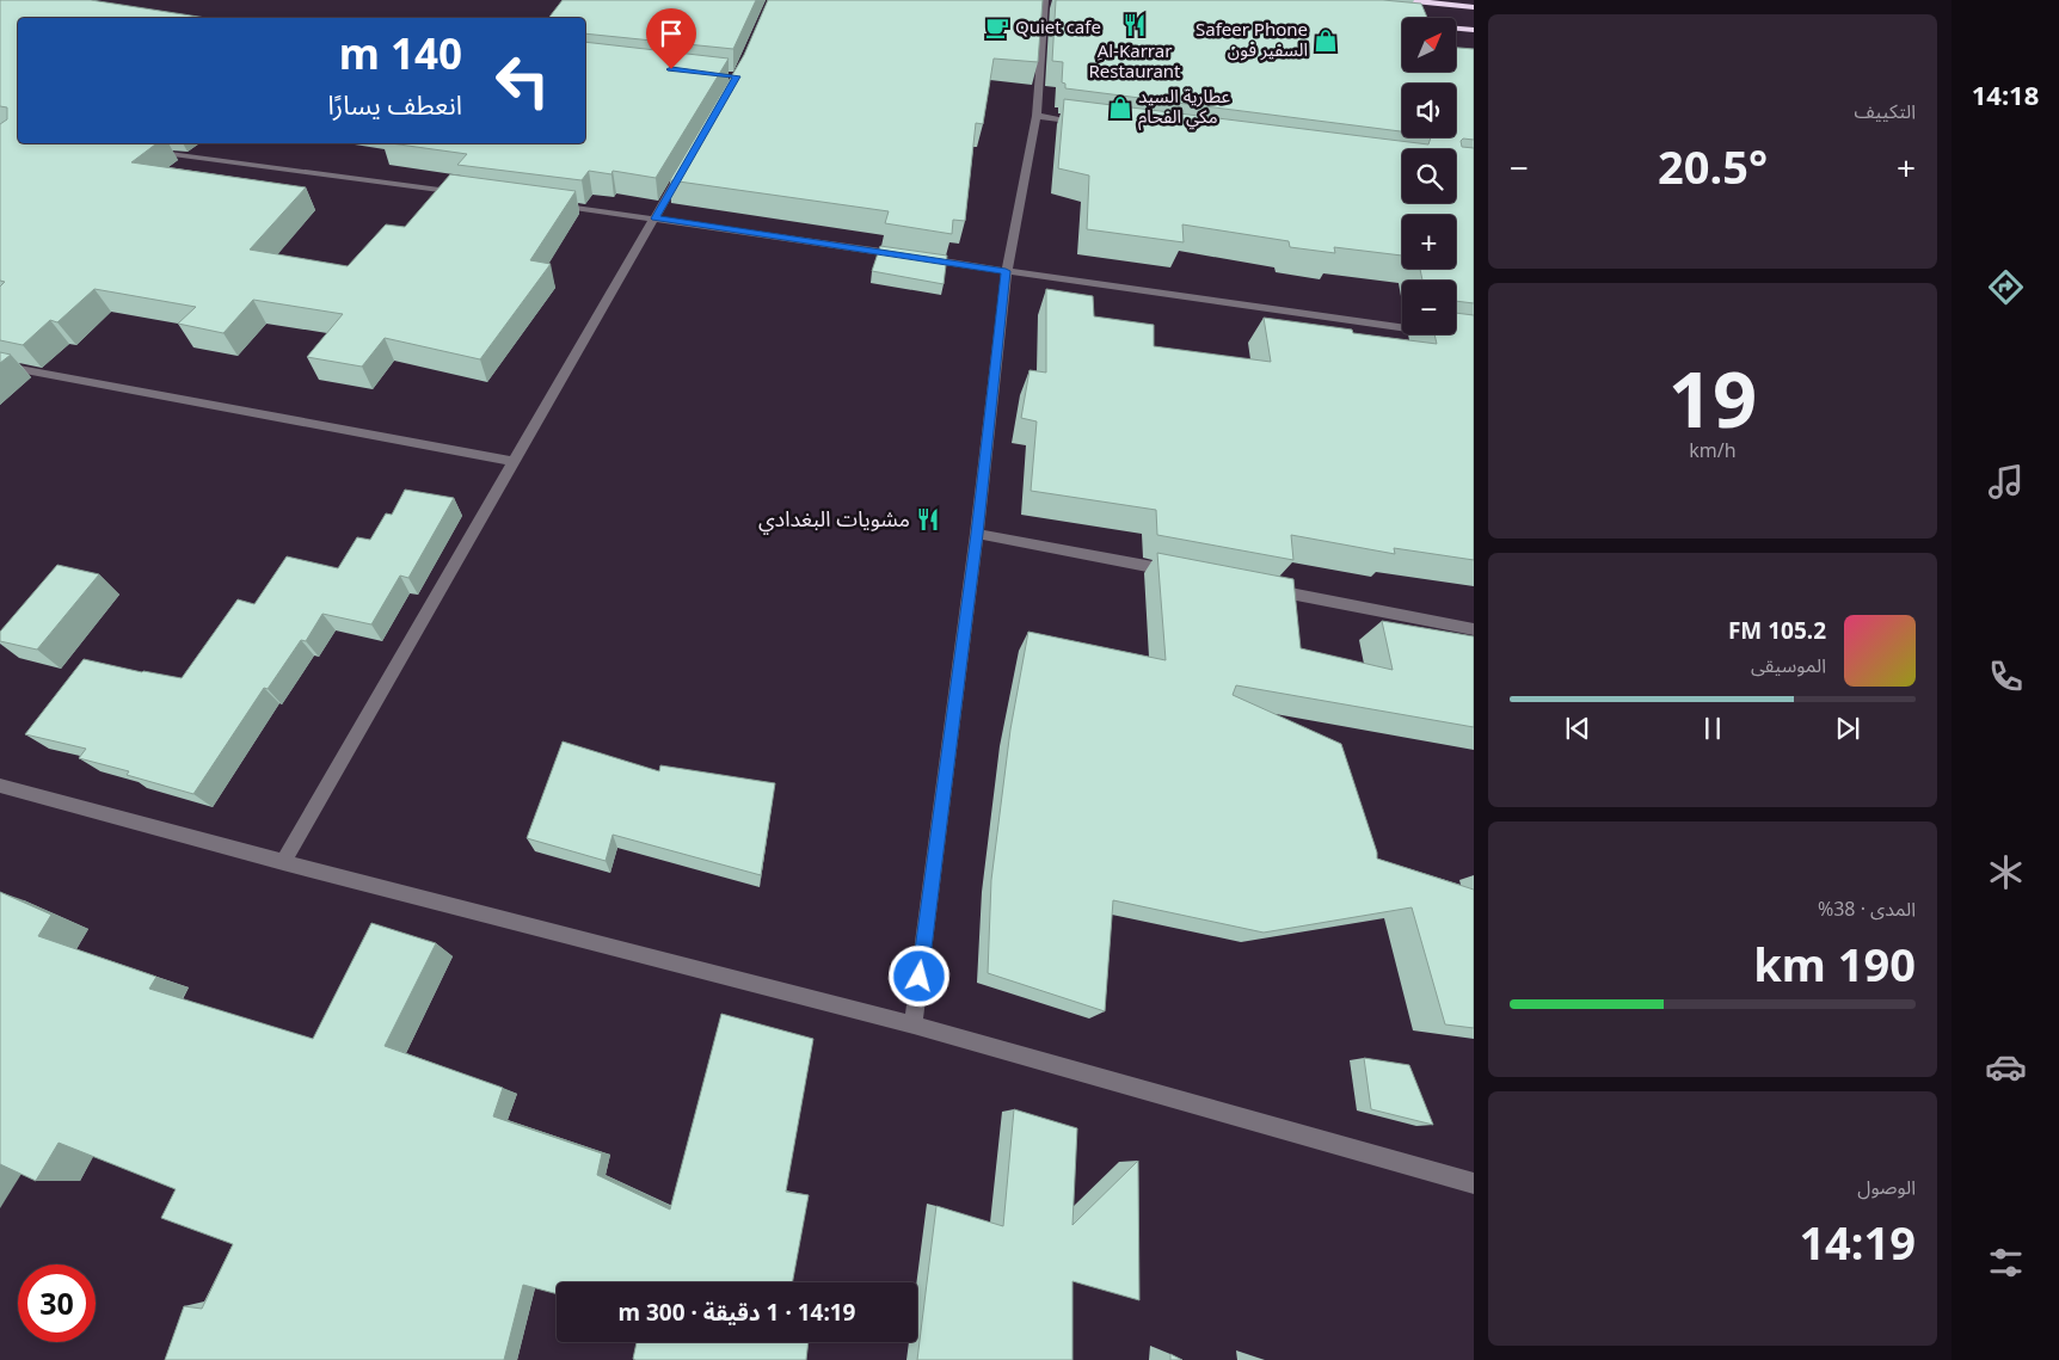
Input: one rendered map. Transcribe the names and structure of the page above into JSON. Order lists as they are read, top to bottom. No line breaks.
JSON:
{"places":{"restaurant":["ِAl-Karrar Restaurant","مشويات البغدادي"],"cafe":["Quiet cafe"],"shop":["Safeer Phone السفير فون","عطارية السيد مكي الفحام"]},"north":"top right","page":{"tabs":"14:18","tile":["التكييف",["19","km/h"],["المدى · 38%","190 km"],["الوصول","14:19"]],"map_buttons":["+","−"],"turn":["140 m","انعطف يسارًا"],"heat":["−","20.5°","+"],"song":["105.2 FM","الموسيقى"],"limit":"30","trip":"14:19 · 1 دقيقة · 300 m"}}
